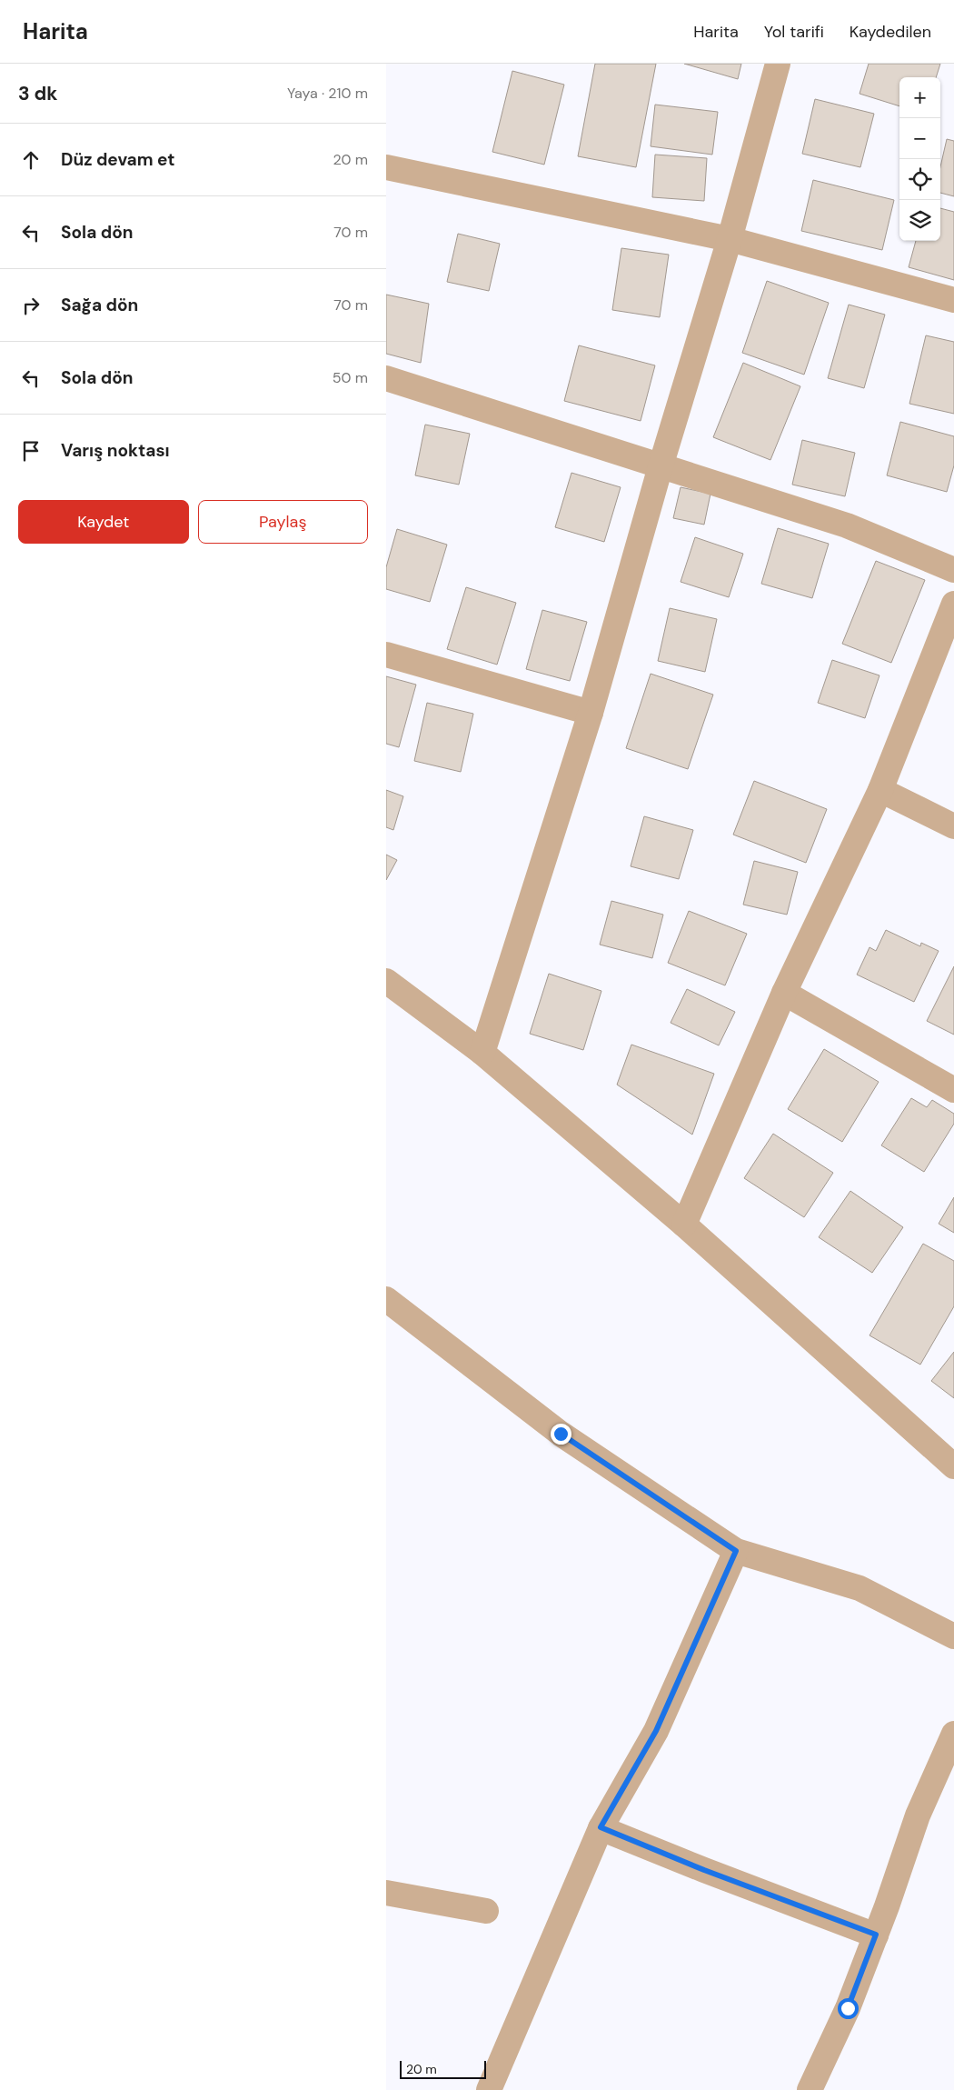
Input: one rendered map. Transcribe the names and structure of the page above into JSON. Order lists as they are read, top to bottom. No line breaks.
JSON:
{"scale_bar":"20 m","page":{"header":"Harita","nav":["Harita","Yol tarifi","Kaydedilen"],"heading":["3 dk","Yaya · 210 m"],"map_buttons":["+","−"],"list":[["Düz devam et","20 m"],["Sola dön","70 m"],["Sağa dön","70 m"],["Sola dön","50 m"],"Varış noktası"],"buttons":["Kaydet","Paylaş"],"scale":"20 m"}}
